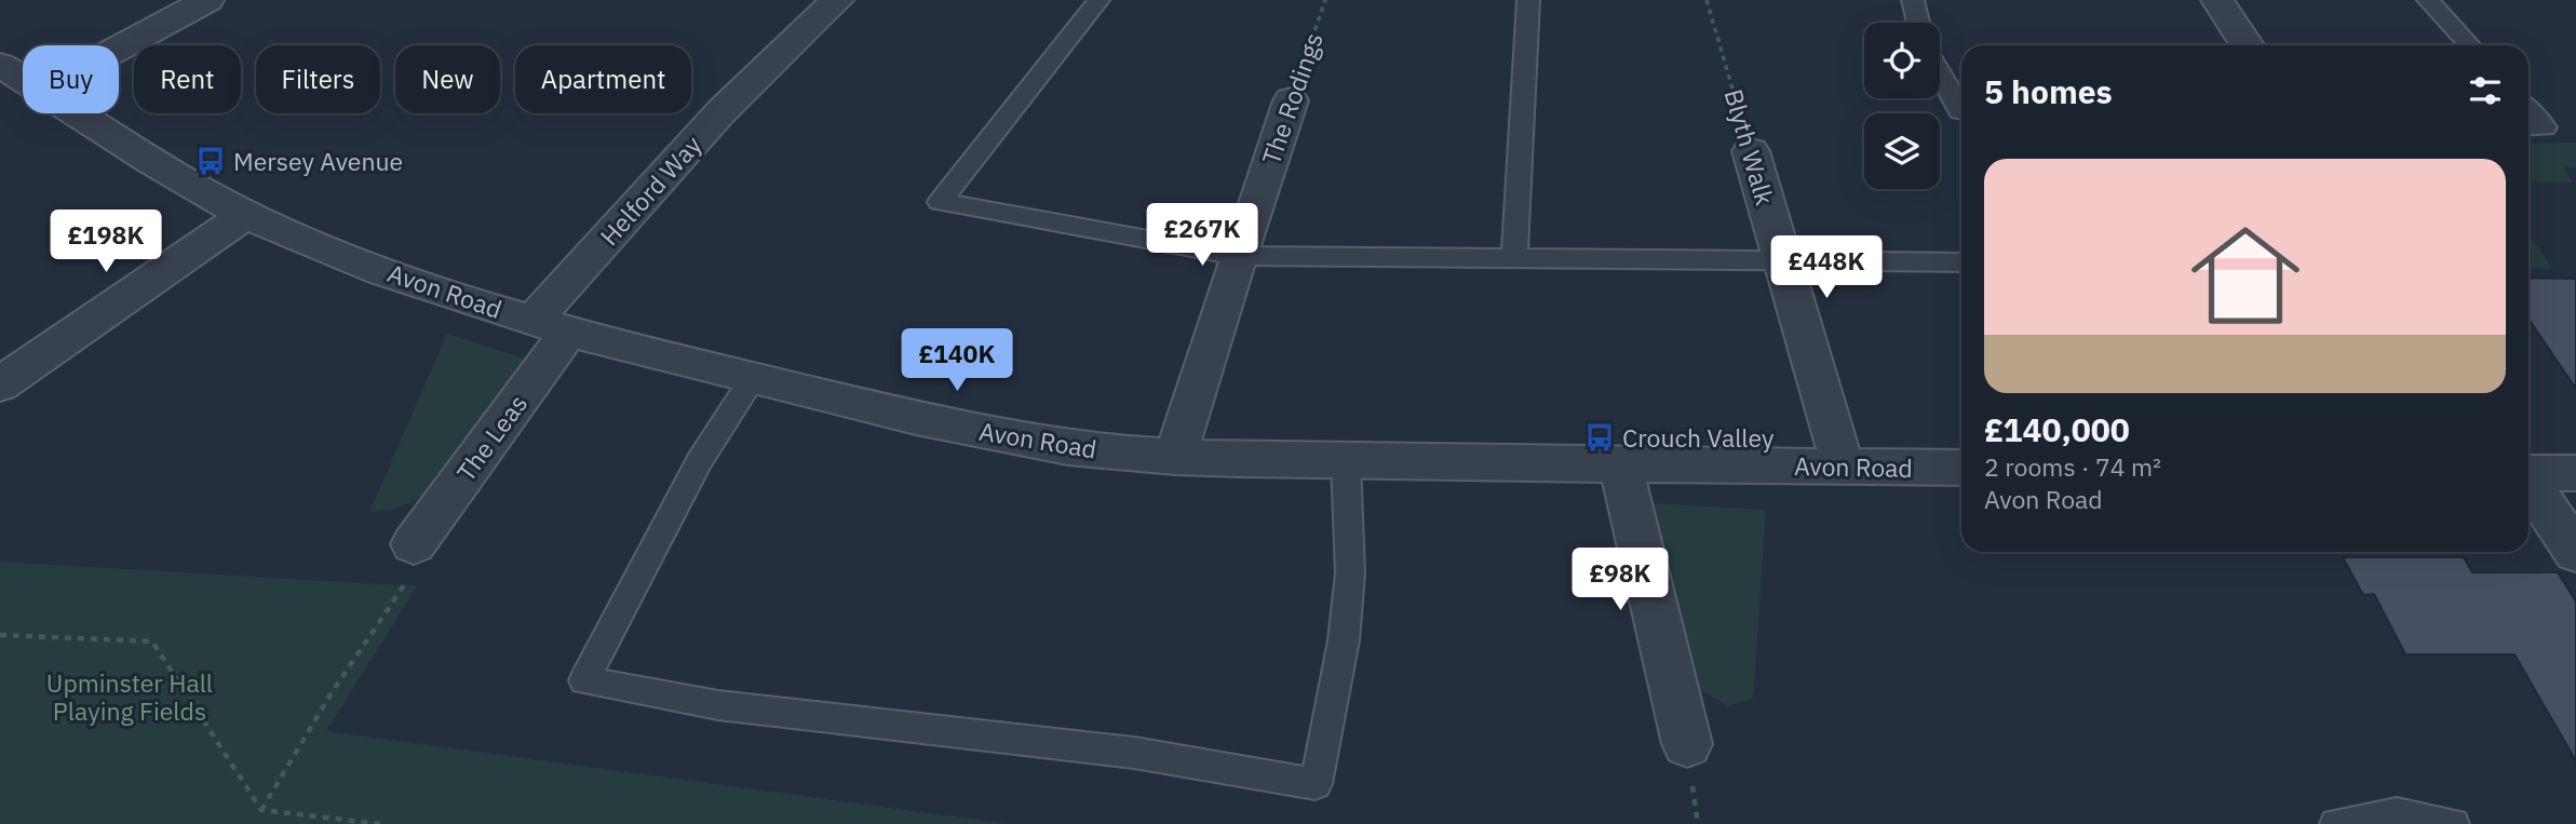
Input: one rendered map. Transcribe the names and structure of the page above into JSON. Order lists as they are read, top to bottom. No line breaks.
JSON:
{"streets":{"street":["The Rodings","Blyth Walk","Helford Way","Avon Road","The Leas"]},"crossings":[["The Rodings","Avon Road"],["Blyth Walk","Avon Road"],["Helford Way","Avon Road"],["Helford Way","The Leas"],["Avon Road","The Leas"]],"parks":["Upminster Hall Playing Fields"],"places":{"bus stop":["Mersey Avenue","Crouch Valley"]},"page":{"chip":["Buy","Rent","Filters","New","Apartment"],"heading":"5 homes","list":[{"name":"£140,000","note":"2 rooms · 74 m² · Avon Road"}],"price":["£267K","£198K","£448K","£140K","£98K"]}}
